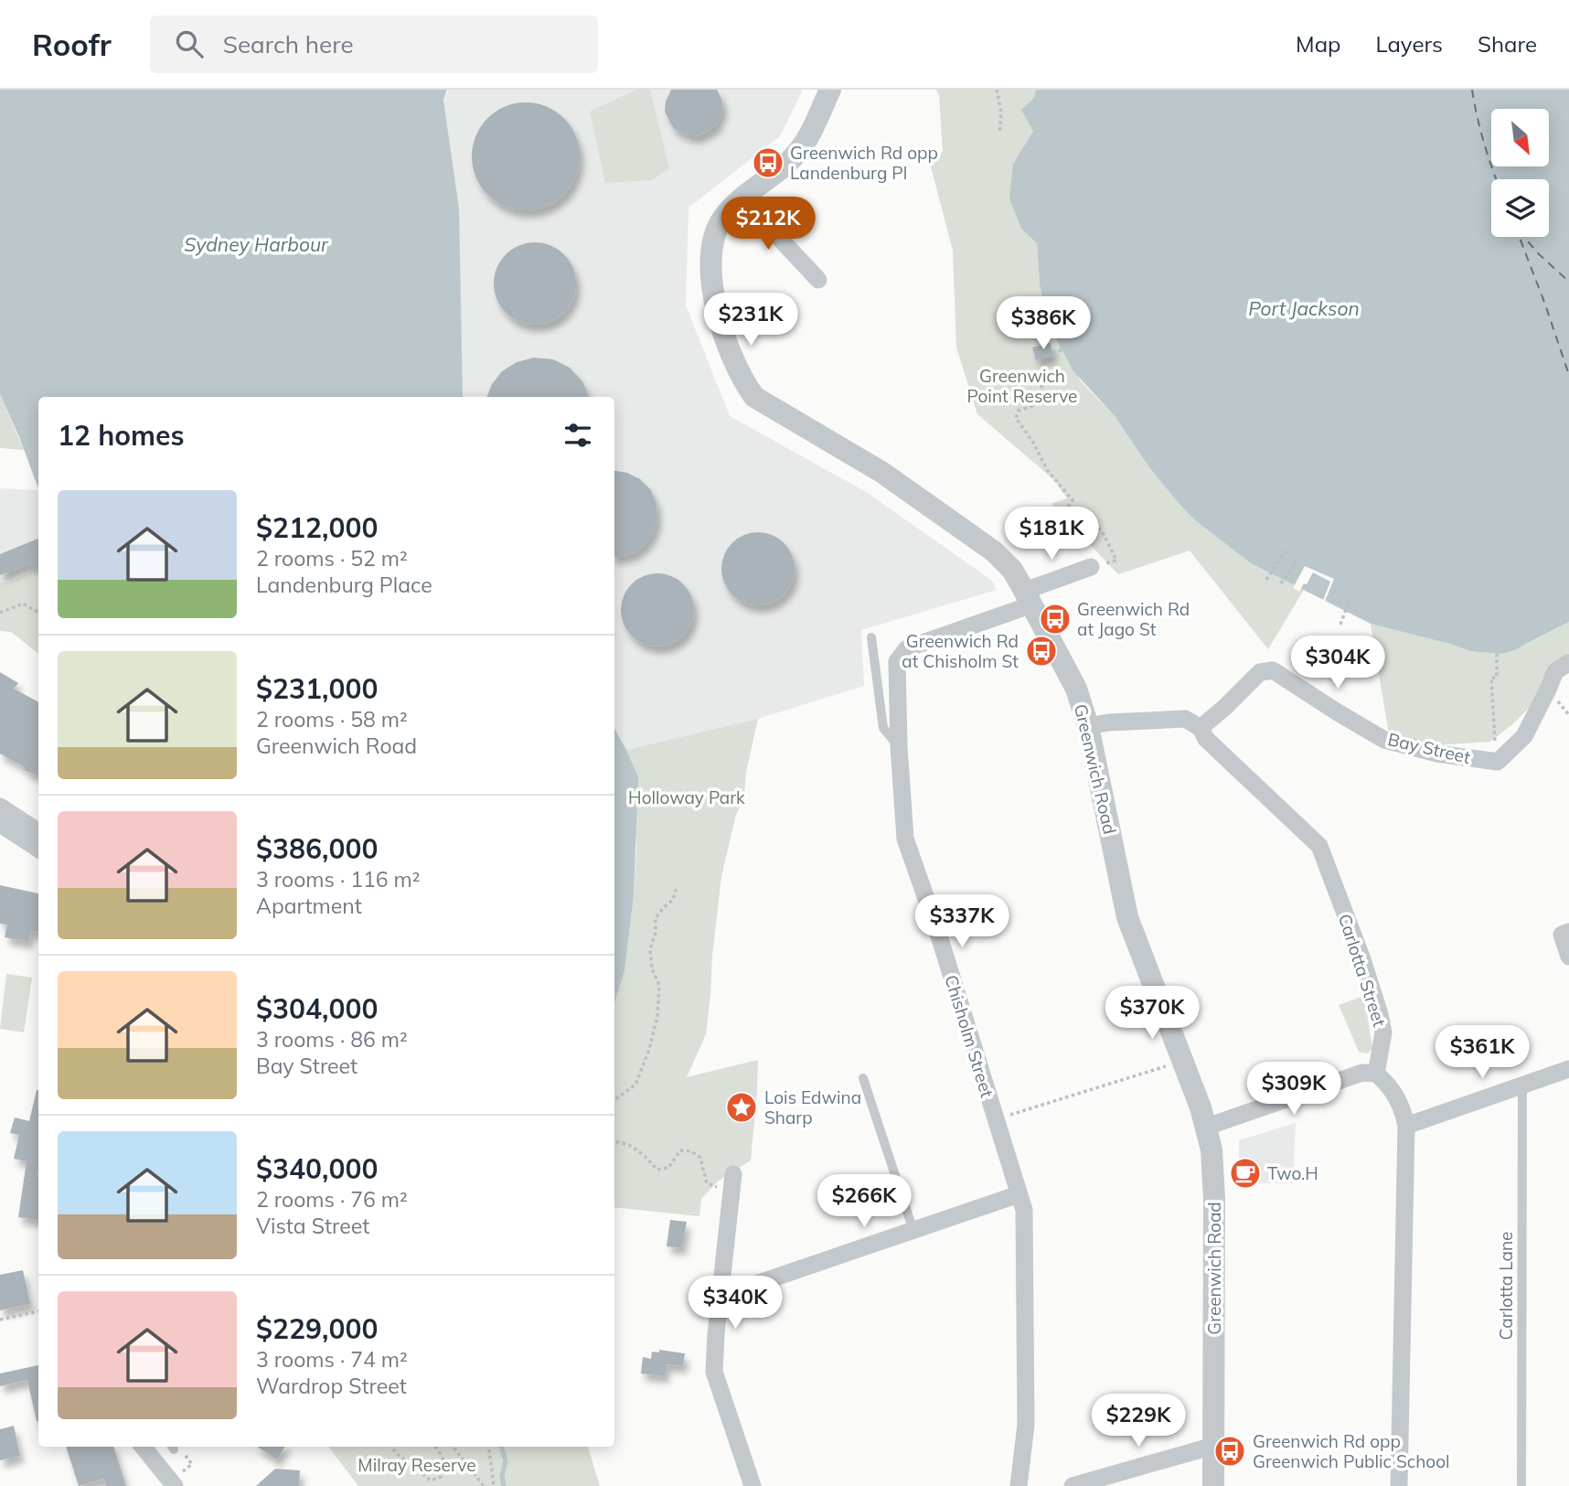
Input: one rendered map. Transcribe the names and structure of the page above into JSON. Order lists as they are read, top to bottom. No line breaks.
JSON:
{"streets":{"street":["Bay Street","Greenwich Road","Carlotta Street","Chisholm Street"],"lane":["Carlotta Lane"]},"crossings":[["Bay Street","Carlotta Street"],["Greenwich Road","Chisholm Street"]],"water":["Sydney Harbour","Port Jackson"],"parks":["Greenwich Point Reserve","Holloway Park","Milray Reserve"],"places":{"bus stop":["Greenwich Rd opp Landenburg Pl","Greenwich Rd at Jago St","Greenwich Rd at Chisholm St","Greenwich Rd opp Greenwich Public School"],"place":["Lois Edwina Sharp"],"cafe":["Two.H"]},"north":"bottom right","page":{"header":"Roofr","search":"Search here","nav":["Map","Layers","Share"],"price":["$212K","$231K","$386K","$181K","$304K","$337K","$370K","$361K","$309K","$266K","$340K","$229K"],"heading":"12 homes","list":[{"name":"$212,000","note":"2 rooms · 52 m² · Landenburg Place"},{"name":"$231,000","note":"2 rooms · 58 m² · Greenwich Road"},{"name":"$386,000","note":"3 rooms · 116 m² · Apartment"},{"name":"$304,000","note":"3 rooms · 86 m² · Bay Street"},{"name":"$340,000","note":"2 rooms · 76 m² · Vista Street"},{"name":"$229,000","note":"3 rooms · 74 m² · Wardrop Street"}]}}
